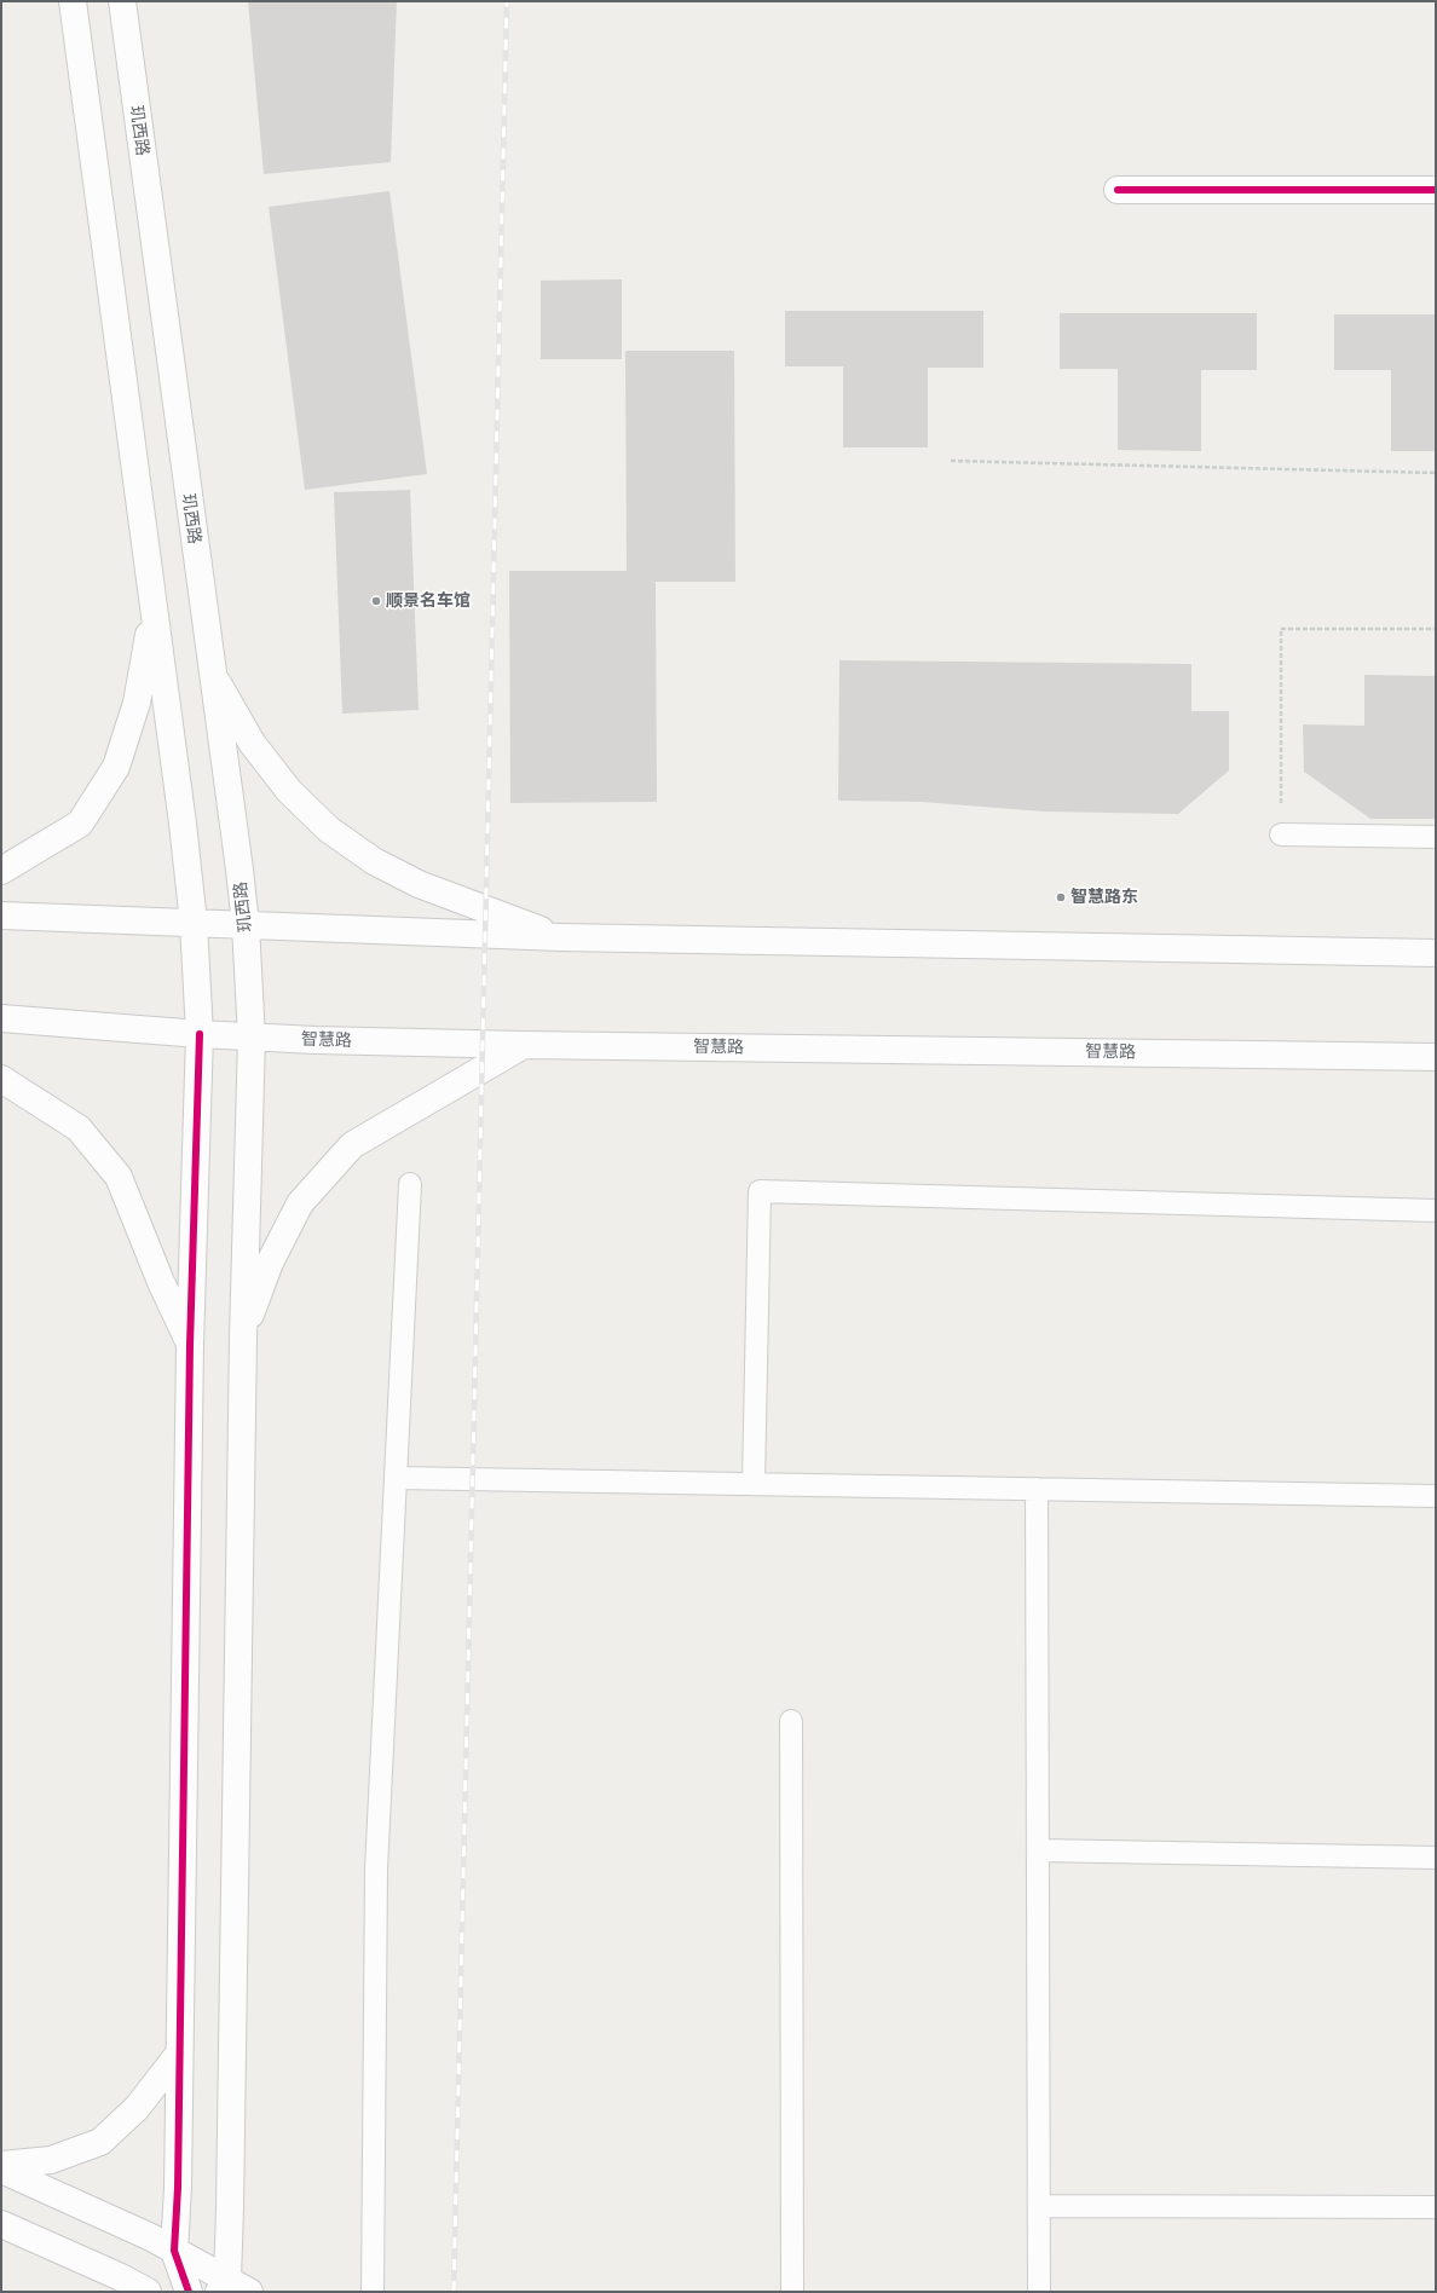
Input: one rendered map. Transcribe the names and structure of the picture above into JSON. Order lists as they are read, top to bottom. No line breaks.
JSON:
{"streets":{"main road":["玑西路","智慧路"]},"crossings":[["玑西路","智慧路"]],"places":["顺景名车馆","智慧路东"]}
